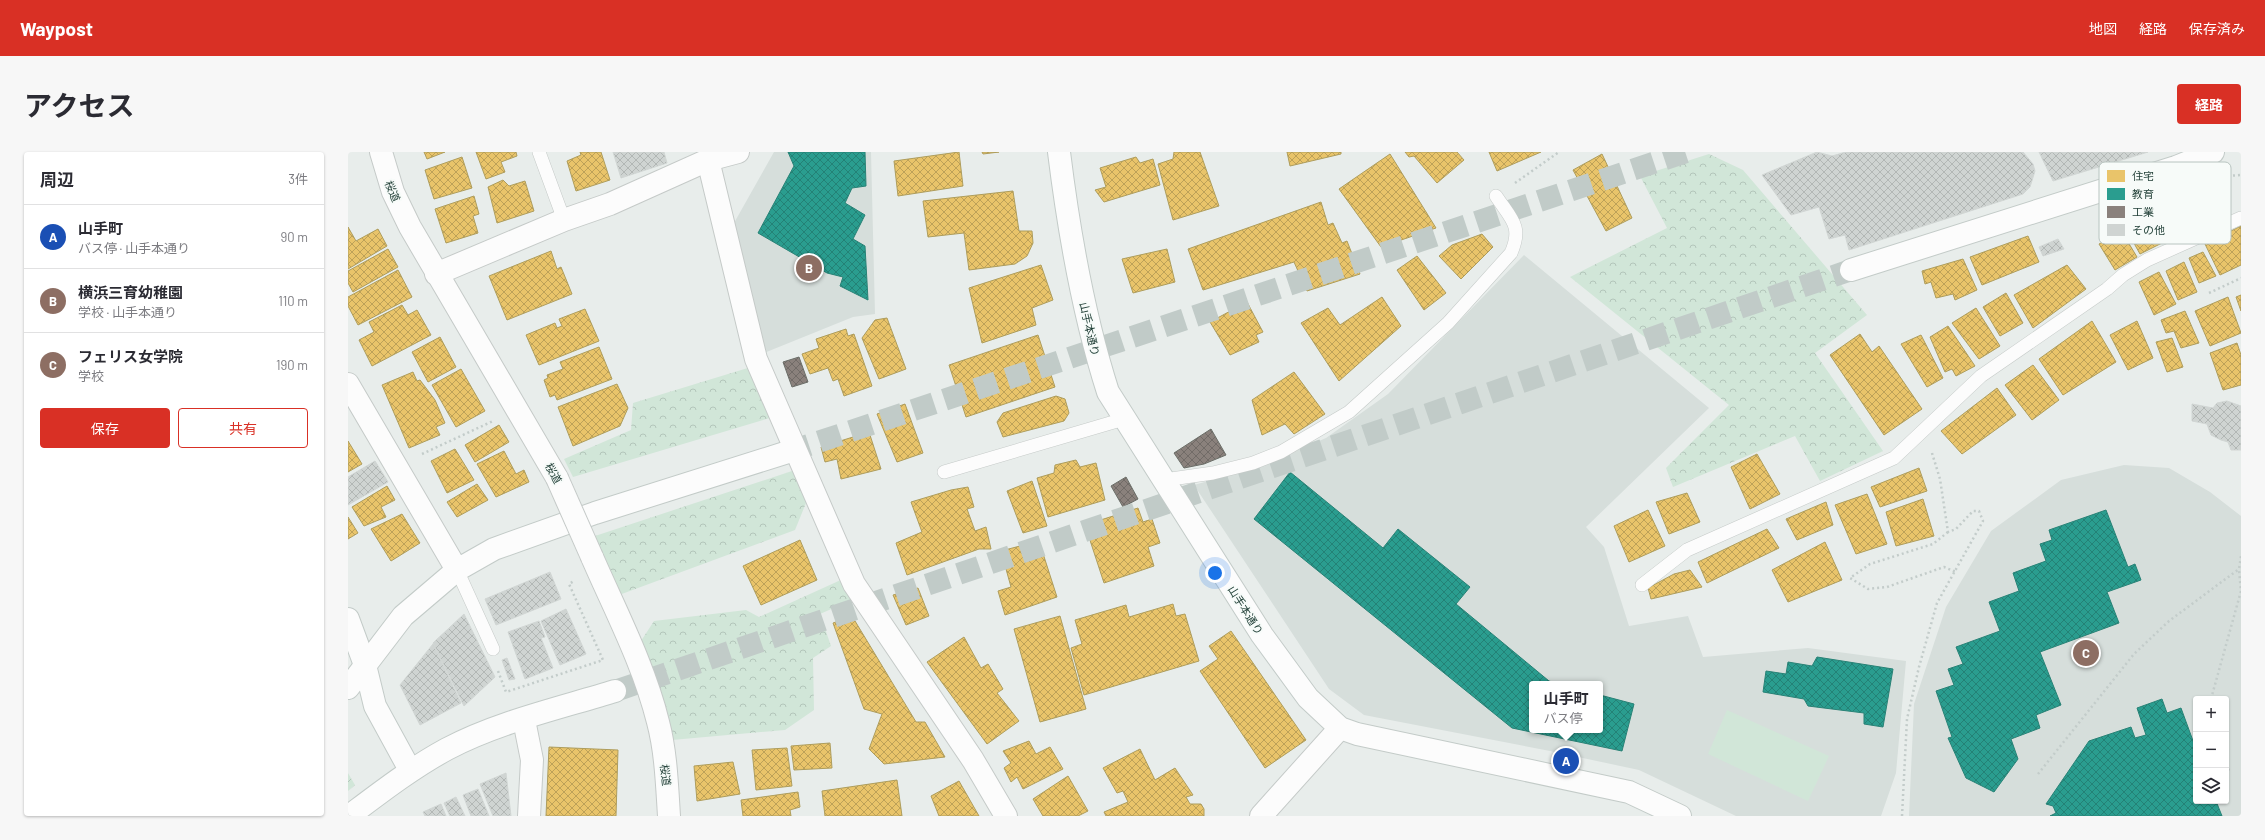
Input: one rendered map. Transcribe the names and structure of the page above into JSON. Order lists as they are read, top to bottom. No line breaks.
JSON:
{"streets":{"street":["桜道","山手本通り"]},"legend":["住宅","教育","工業","その他"],"page":{"header":"Waypost","nav":["地図","経路","保存済み"],"title":"アクセス","buttons":["経路",["保存","共有"]],"heading":["周辺","3件"],"list":[{"mark":"A","name":"山手町","note":"バス停 · 山手本通り","value":"90 m"},{"mark":"B","name":"横浜三育幼稚園","note":"学校 · 山手本通り","value":"110 m"},{"mark":"C","name":"フェリス女学院","note":"学校","value":"190 m"}],"pins":["B","C","A"],"popup":["山手町","バス停"],"map_buttons":["+","−"]}}
